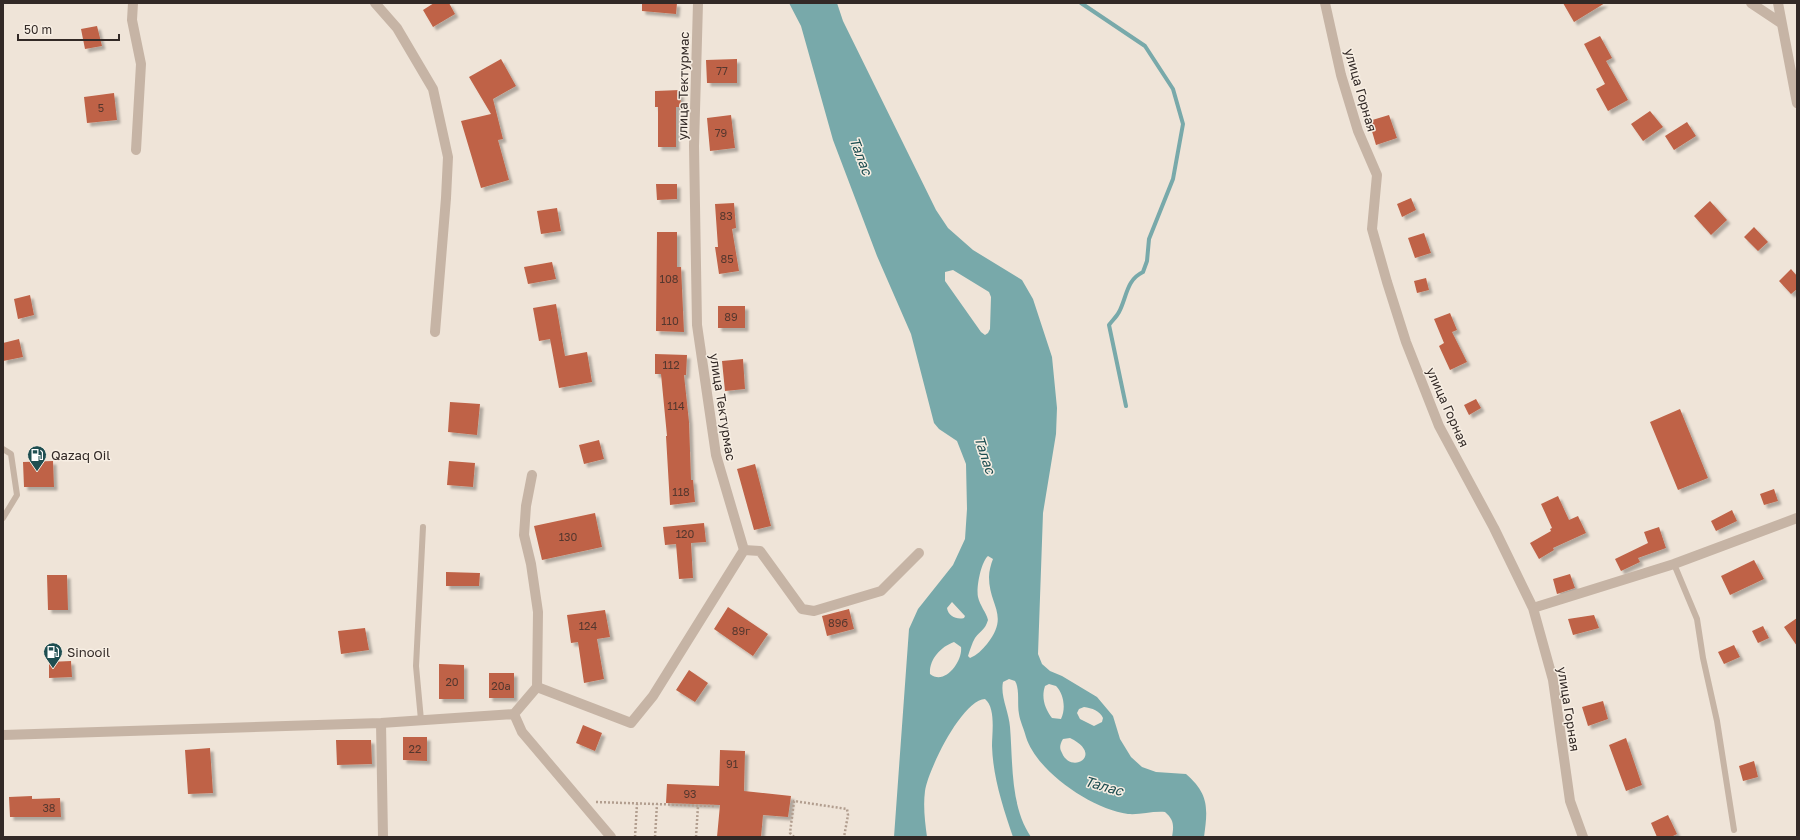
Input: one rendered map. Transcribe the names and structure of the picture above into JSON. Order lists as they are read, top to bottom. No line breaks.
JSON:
{"streets":{"street":["улица Тектурмас","улица Горная"]},"water":["Талас"],"places":{"fuel station":["Qazaq Oil","Sinooil"]},"house_numbers":["77","5","79","83","85","108","89","110","112","114","118","120","130","89б","124","89г","20","20а","22","91","93","38"],"scale_bar":"50 m"}
